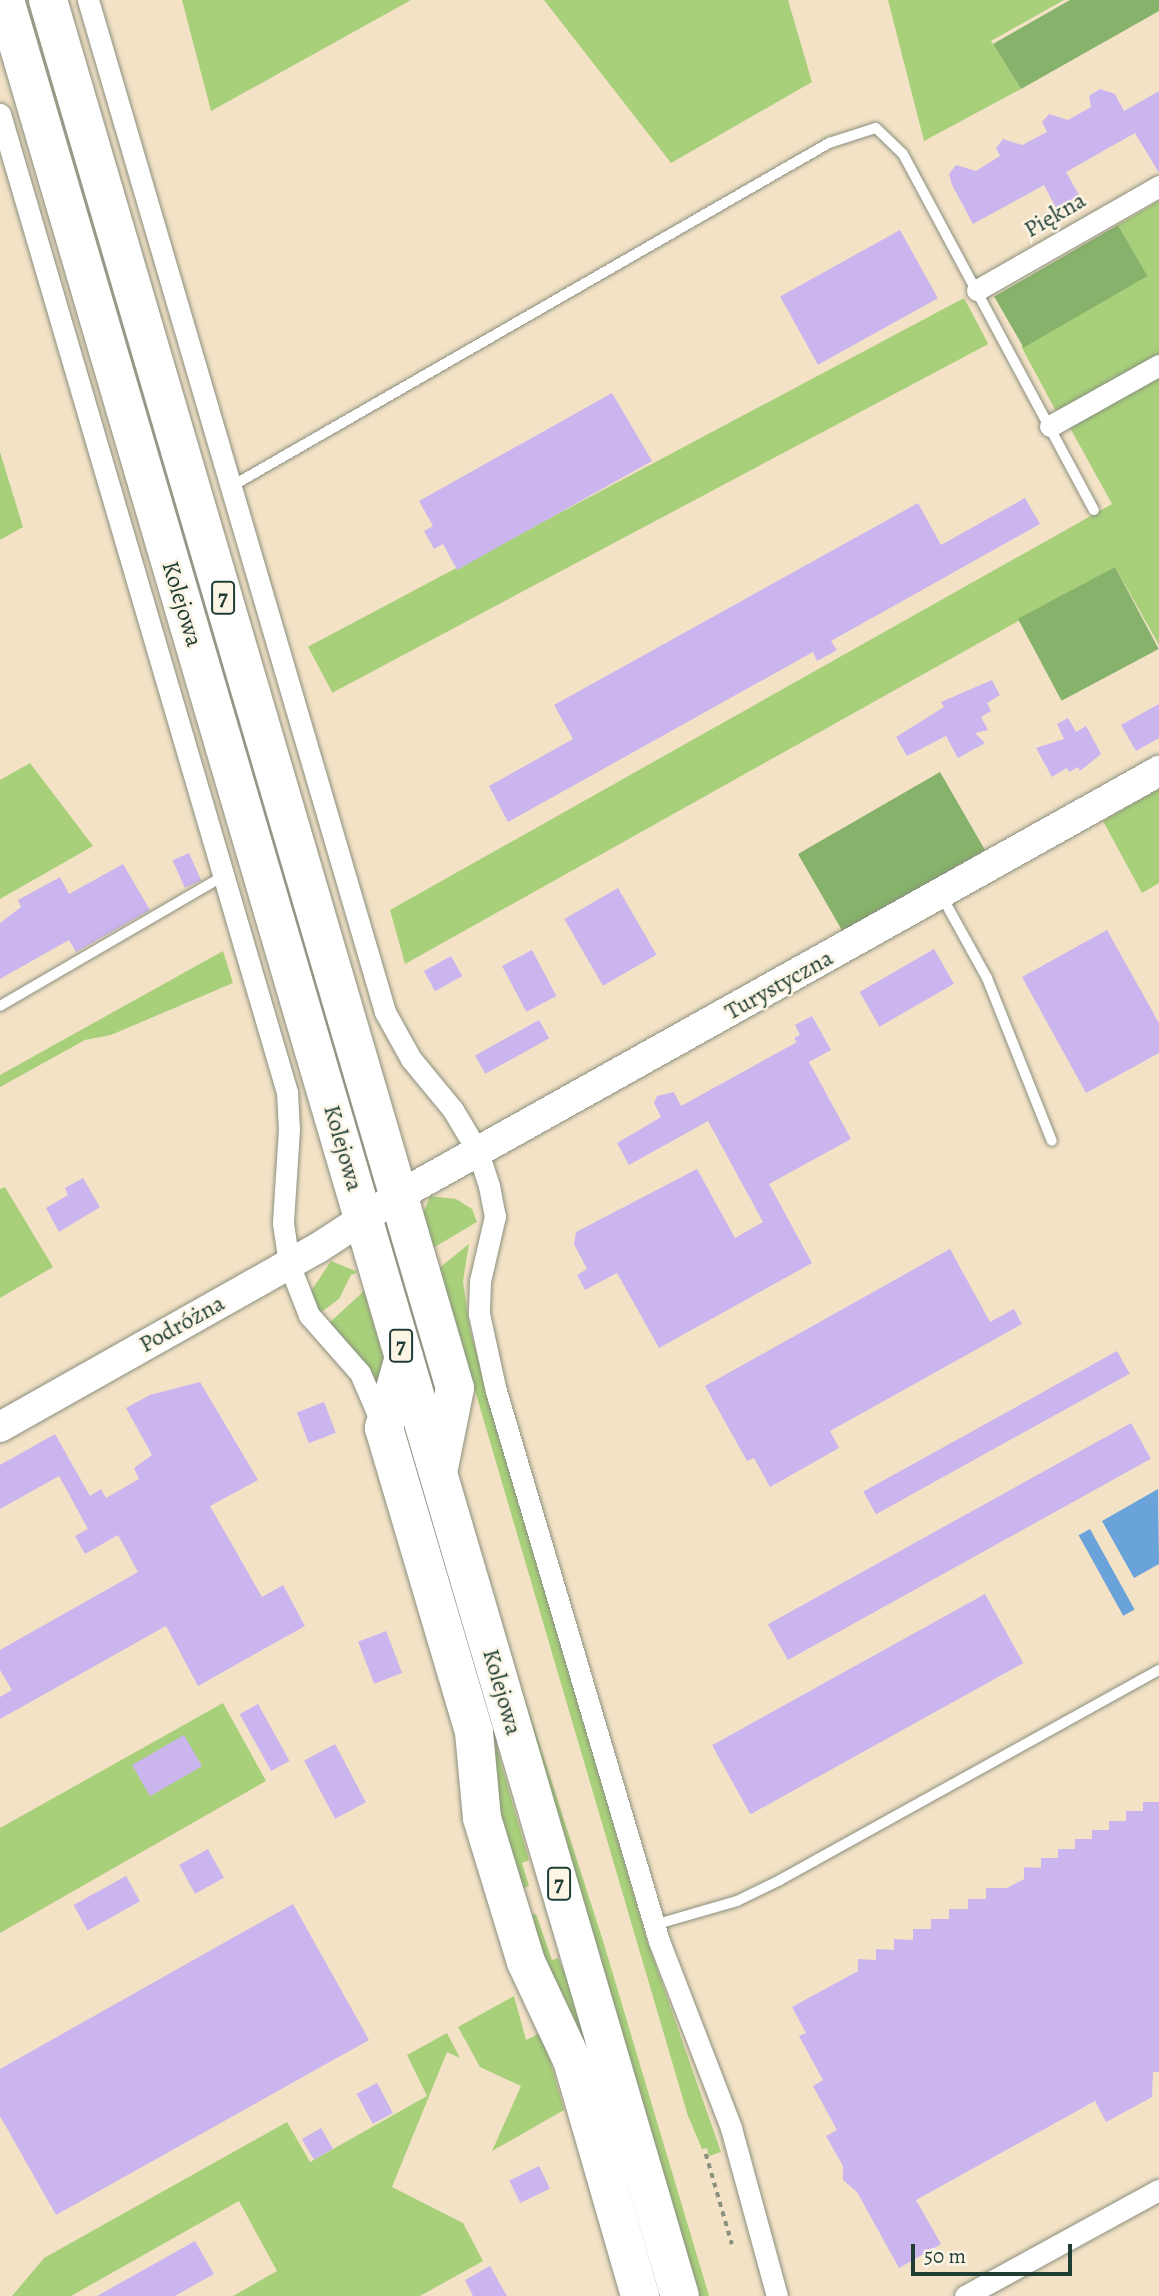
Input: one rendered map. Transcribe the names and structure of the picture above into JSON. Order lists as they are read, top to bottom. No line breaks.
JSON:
{"streets":{"highway":["7","Kolejowa"],"street":["Piękna","Turystyczna","Podróżna"]},"crossings":[["Kolejowa","Turystyczna"],["Kolejowa","Podróżna"],["Turystyczna","Podróżna"]],"scale_bar":"50 m"}
